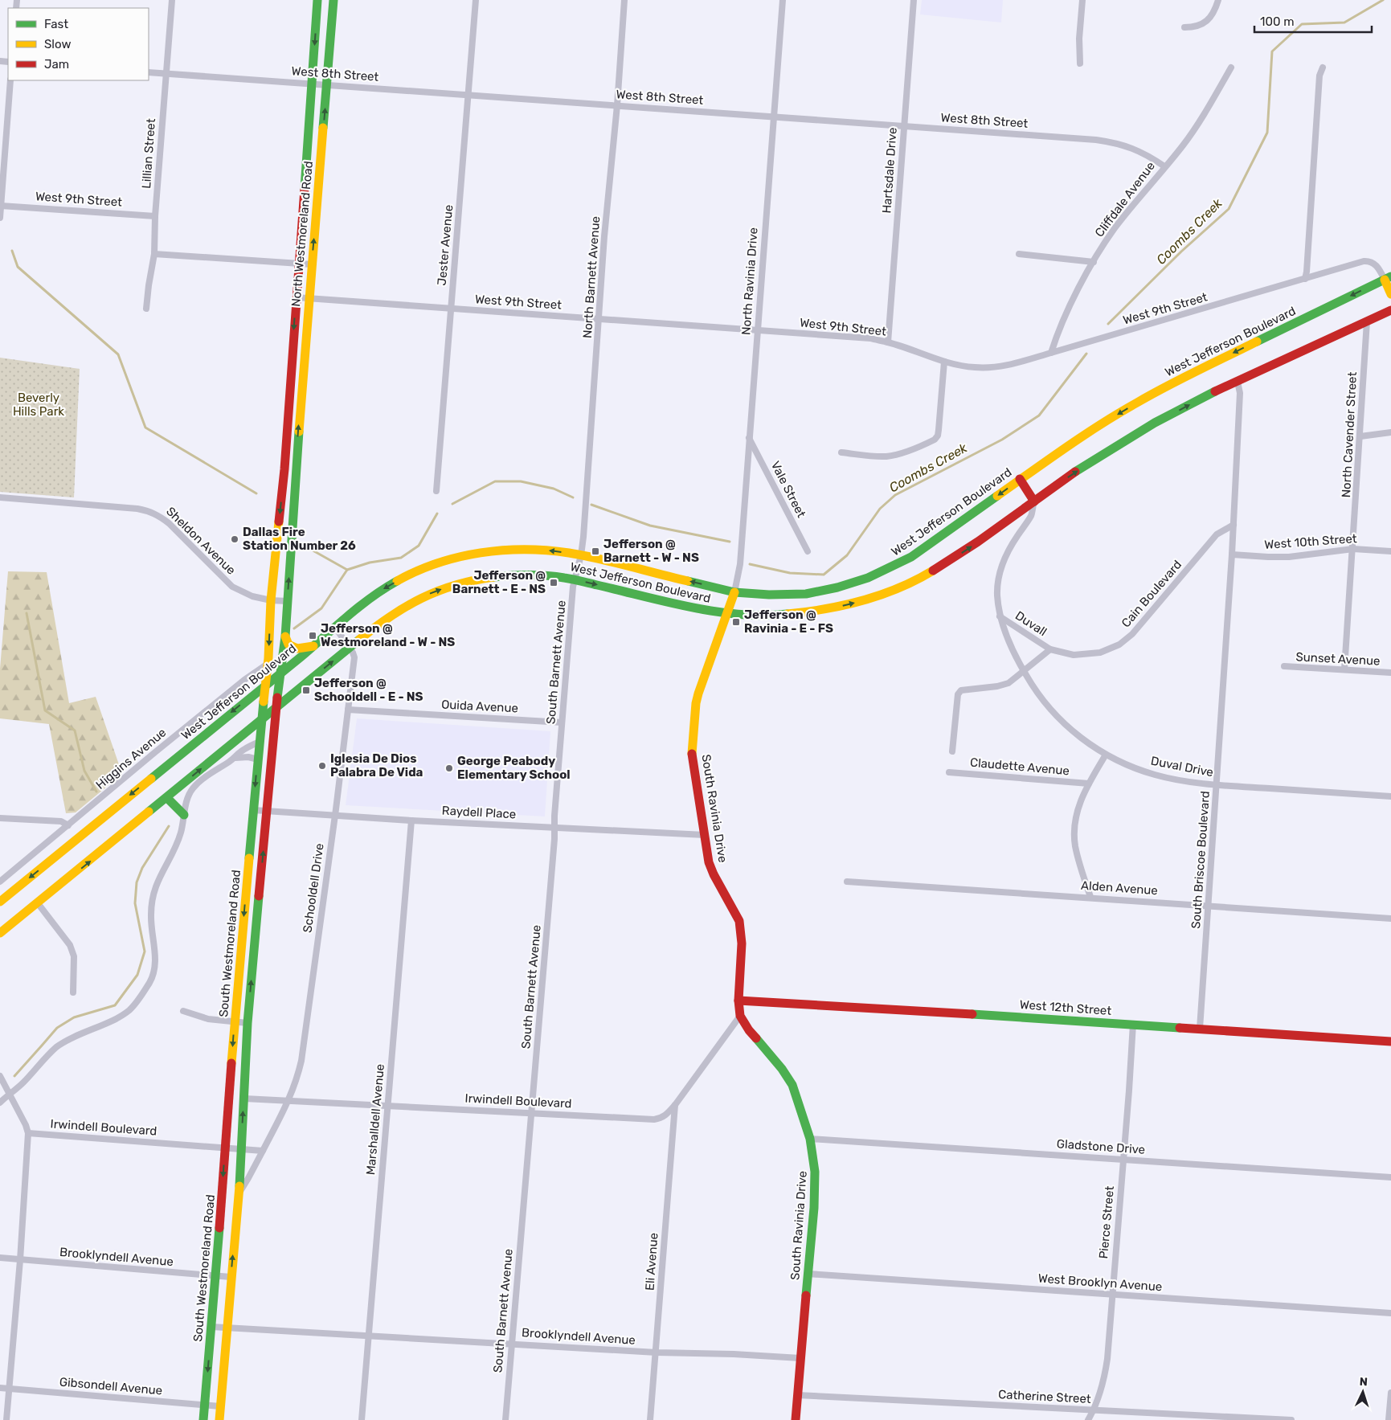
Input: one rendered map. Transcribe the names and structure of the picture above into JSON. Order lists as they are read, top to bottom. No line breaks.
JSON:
{"streets":{"main road":["North Westmoreland Road","West Jefferson Boulevard","South Ravinia Drive","South Westmoreland Road","West 12th Street"],"street":["West 8th Street","Lillian Street","Hartsdale Drive","West 9th Street","Cliffdale Avenue","Jester Avenue","North Barnett Avenue","North Ravinia Drive","North Cavender Street","Vale Street","Sheldon Avenue","West 10th Street","Cain Boulevard","Duvall","Sunset Avenue","South Barnett Avenue","Ouida Avenue","Higgins Avenue","Claudette Avenue","Duval Drive","Raydell Place","South Briscoe Boulevard","Schooldell Drive","Alden Avenue","Irwindell Boulevard","Marshalldell Avenue","Gladstone Drive","Pierce Street","Brooklyndell Avenue","Eli Avenue","West Brooklyn Avenue","Gibsondell Avenue","Catherine Street"]},"crossings":[["West 8th Street","Lillian Street"],["West 8th Street","Hartsdale Drive"],["West 8th Street","Cliffdale Avenue"],["West 8th Street","North Westmoreland Road"],["West 8th Street","Jester Avenue"],["West 8th Street","North Barnett Avenue"],["West 8th Street","North Ravinia Drive"],["Lillian Street","West 9th Street"],["Hartsdale Drive","West 9th Street"],["West 9th Street","Cliffdale Avenue"],["West 9th Street","North Westmoreland Road"],["West 9th Street","Jester Avenue"],["West 9th Street","North Barnett Avenue"],["West 9th Street","North Ravinia Drive"],["West 9th Street","West Jefferson Boulevard"],["North Westmoreland Road","South Westmoreland Road"],["North Barnett Avenue","West Jefferson Boulevard"],["North Barnett Avenue","South Barnett Avenue"],["North Ravinia Drive","Vale Street"],["North Ravinia Drive","South Ravinia Drive"],["West Jefferson Boulevard","North Cavender Street"],["West Jefferson Boulevard","South Barnett Avenue"],["West Jefferson Boulevard","Duval Drive"],["West Jefferson Boulevard","South Ravinia Drive"],["West Jefferson Boulevard","South Briscoe Boulevard"],["West Jefferson Boulevard","Schooldell Drive"],["West Jefferson Boulevard","South Westmoreland Road"],["North Cavender Street","West 10th Street"],["North Cavender Street","Sunset Avenue"],["Sheldon Avenue","South Westmoreland Road"],["West 10th Street","South Briscoe Boulevard"],["Cain Boulevard","Duvall"],["Cain Boulevard","South Briscoe Boulevard"],["Duvall","Duval Drive"],["South Barnett Avenue","Ouida Avenue"],["South Barnett Avenue","Raydell Place"],["South Barnett Avenue","Irwindell Boulevard"],["South Barnett Avenue","Brooklyndell Avenue"],["Ouida Avenue","Schooldell Drive"],["Higgins Avenue","South Westmoreland Road"],["Duval Drive","South Briscoe Boulevard"],["South Ravinia Drive","Raydell Place"],["South Ravinia Drive","West 12th Street"],["South Ravinia Drive","Irwindell Boulevard"],["South Ravinia Drive","Gladstone Drive"],["South Ravinia Drive","Brooklyndell Avenue"],["South Ravinia Drive","West Brooklyn Avenue"],["South Ravinia Drive","Catherine Street"],["Raydell Place","Schooldell Drive"],["Raydell Place","South Westmoreland Road"],["Raydell Place","Marshalldell Avenue"],["South Briscoe Boulevard","Alden Avenue"],["South Briscoe Boulevard","West 12th Street"],["Schooldell Drive","South Westmoreland Road"],["Schooldell Drive","Irwindell Boulevard"],["South Westmoreland Road","Irwindell Boulevard"],["South Westmoreland Road","Brooklyndell Avenue"],["South Westmoreland Road","Gibsondell Avenue"],["West 12th Street","Pierce Street"],["Irwindell Boulevard","Marshalldell Avenue"],["Irwindell Boulevard","Eli Avenue"],["Marshalldell Avenue","Brooklyndell Avenue"],["Gladstone Drive","Pierce Street"],["Pierce Street","West Brooklyn Avenue"],["Pierce Street","Catherine Street"],["Brooklyndell Avenue","Eli Avenue"]],"water":["Coombs Creek"],"parks":["Beverly Hills Park"],"places":{"other":["Dallas Fire Station Number 26","Iglesia De Dios Palabra De Vida","George Peabody Elementary School"],"transit":["Jefferson @ Barnett - W - NS","Jefferson @ Barnett - E - NS","Jefferson @ Ravinia - E - FS","Jefferson @ Westmoreland - W - NS","Jefferson @ Schooldell - E - NS"]},"legend":["Fast","Slow","Jam"],"scale_bar":"100 m","north":"top"}
